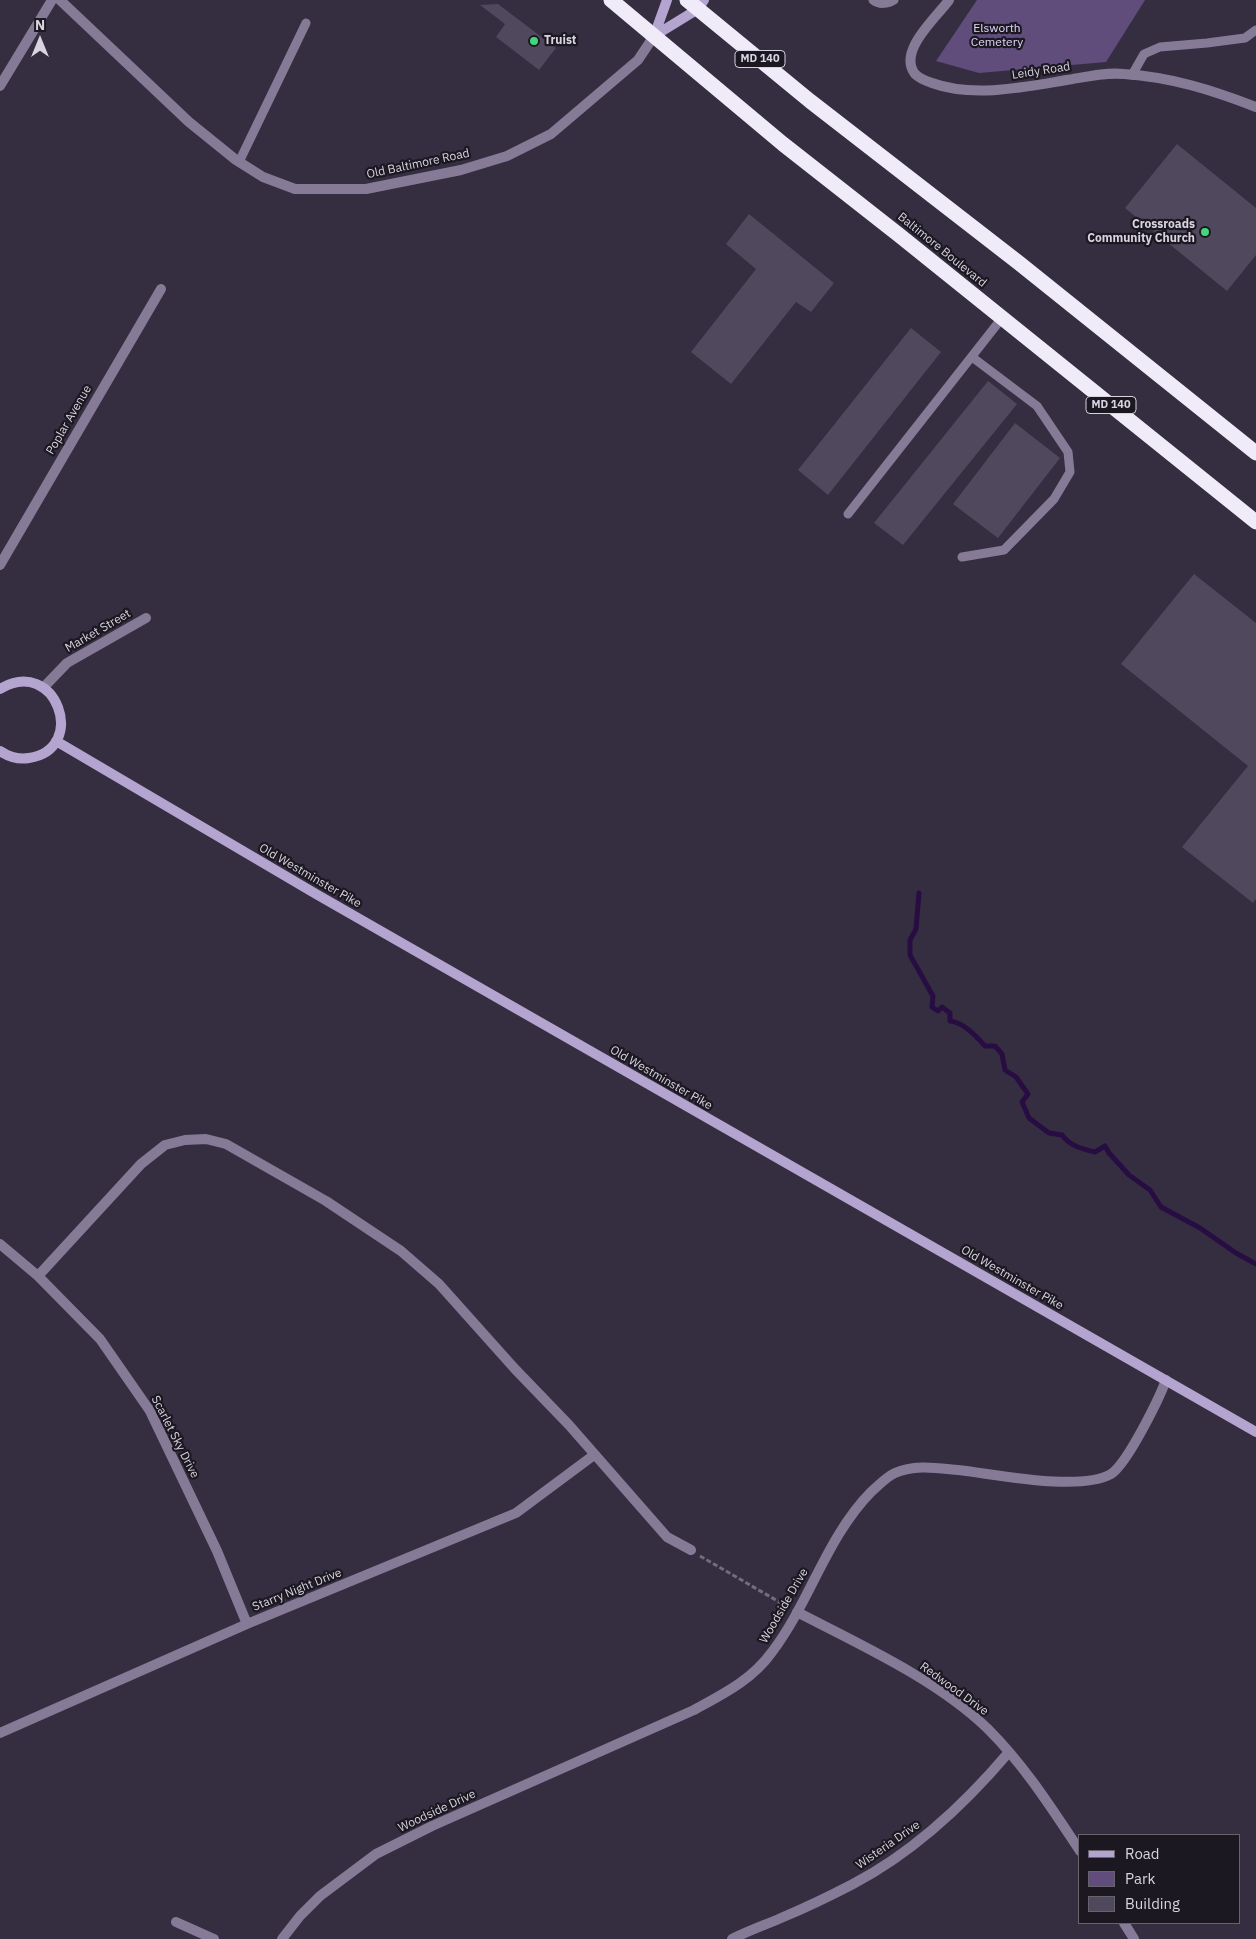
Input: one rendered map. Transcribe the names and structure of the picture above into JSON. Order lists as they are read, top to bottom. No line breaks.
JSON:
{"streets":{"highway":["MD 140","Baltimore Boulevard"],"main road":["Old Westminster Pike"],"street":["Leidy Road","Old Baltimore Road","Poplar Avenue","Market Street","Scarlet Sky Drive","Starry Night Drive","Woodside Drive","Redwood Drive","Wisteria Drive"]},"crossings":[["Old Baltimore Road","Baltimore Boulevard"],["Old Westminster Pike","Woodside Drive"],["Scarlet Sky Drive","Starry Night Drive"],["Woodside Drive","Redwood Drive"],["Redwood Drive","Wisteria Drive"]],"parks":["Elsworth Cemetery"],"places":["Truist","Crossroads Community Church"],"legend":["Road","Park","Building"],"north":"top"}
